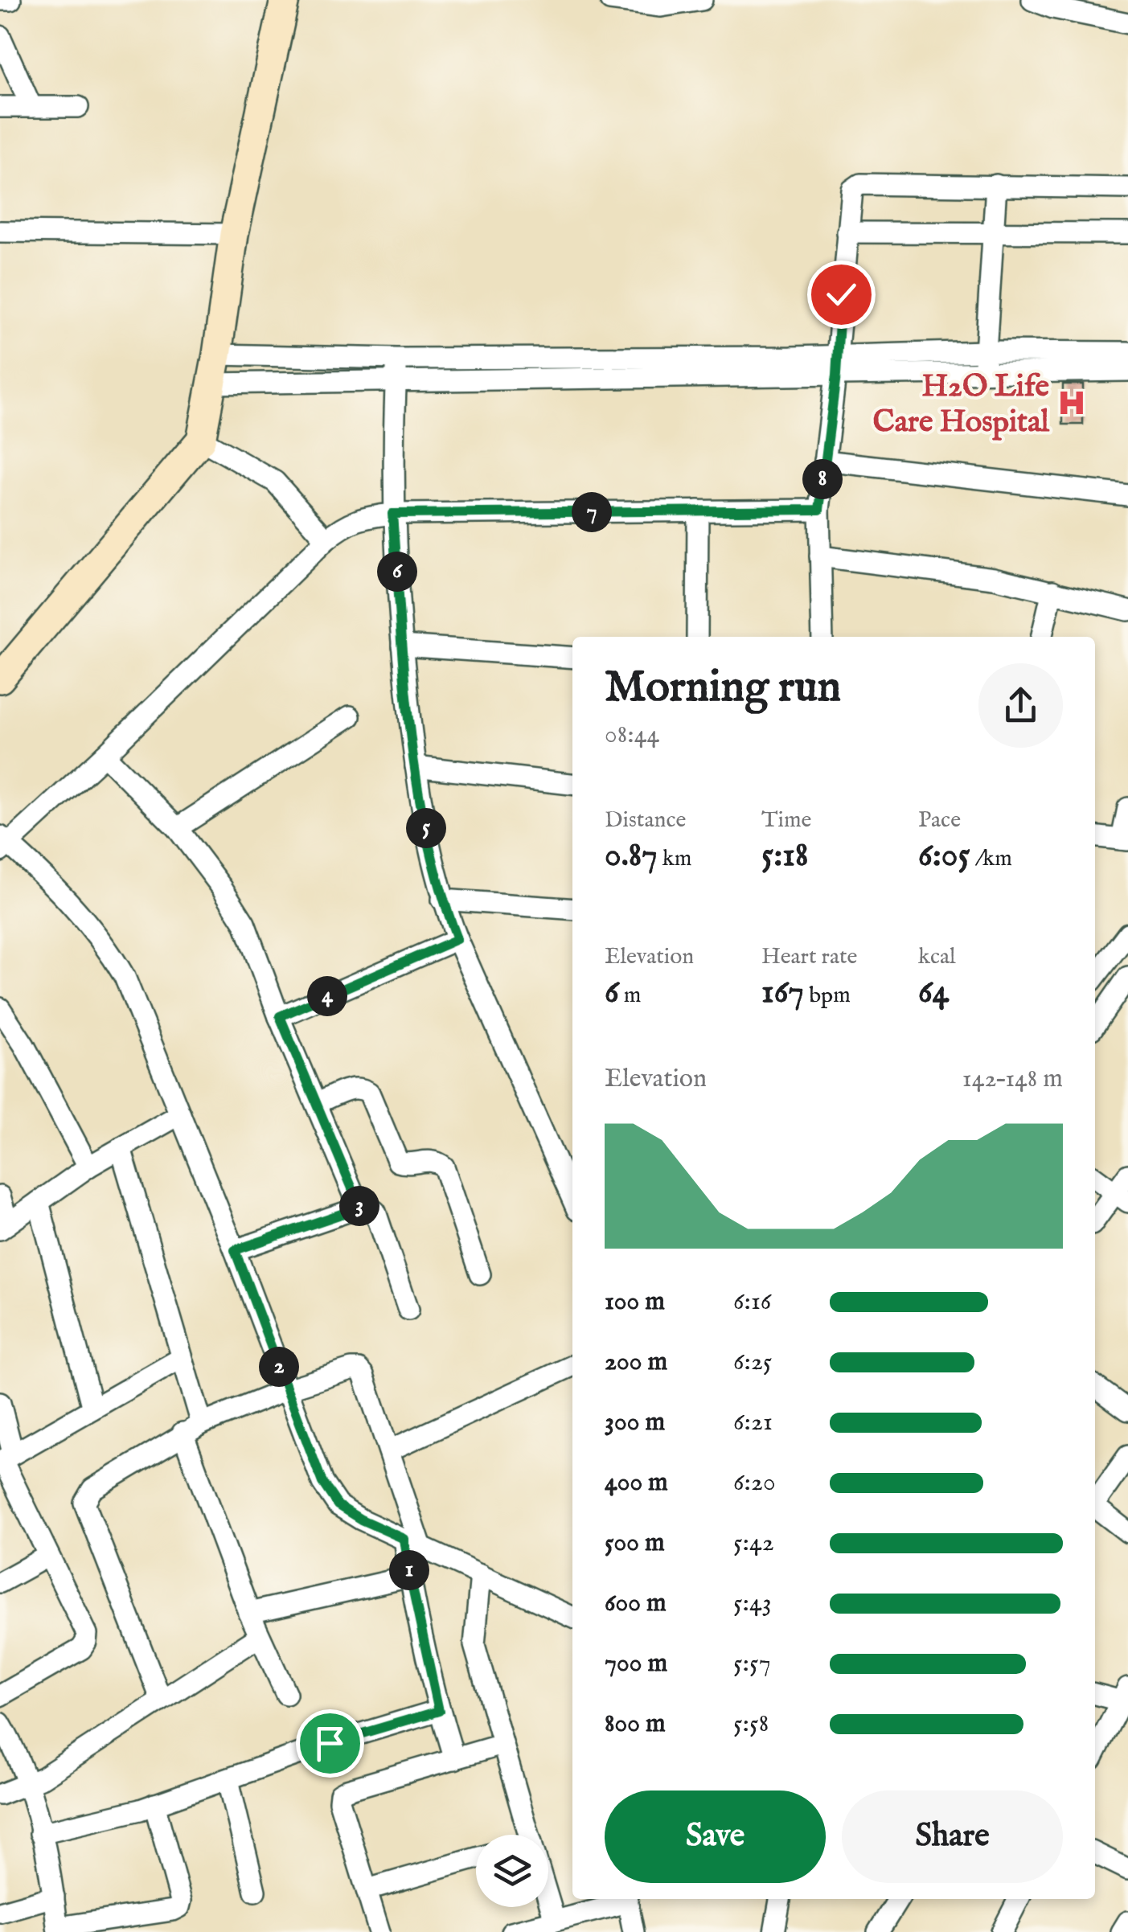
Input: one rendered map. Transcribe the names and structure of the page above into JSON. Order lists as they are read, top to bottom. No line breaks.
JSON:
{"places":{"hospital":["H2O Life Care Hospital"]},"page":{"pins":["8","7","6","5","4","3","2","1"],"heading":["Morning run","08:44"],"stats":[["Distance","0.87 km"],["Time","5:18"],["Pace","6:05 /km"],["Elevation","6 m"],["Heart rate","167 bpm"],["kcal","64"]],"chart":["Elevation","142–148 m"],"list":[{"name":"100 m","note":"6:16"},{"name":"200 m","note":"6:25"},{"name":"300 m","note":"6:21"},{"name":"400 m","note":"6:20"},{"name":"500 m","note":"5:42"},{"name":"600 m","note":"5:43"},{"name":"700 m","note":"5:57"},{"name":"800 m","note":"5:58"}],"buttons":["Save","Share"]}}
